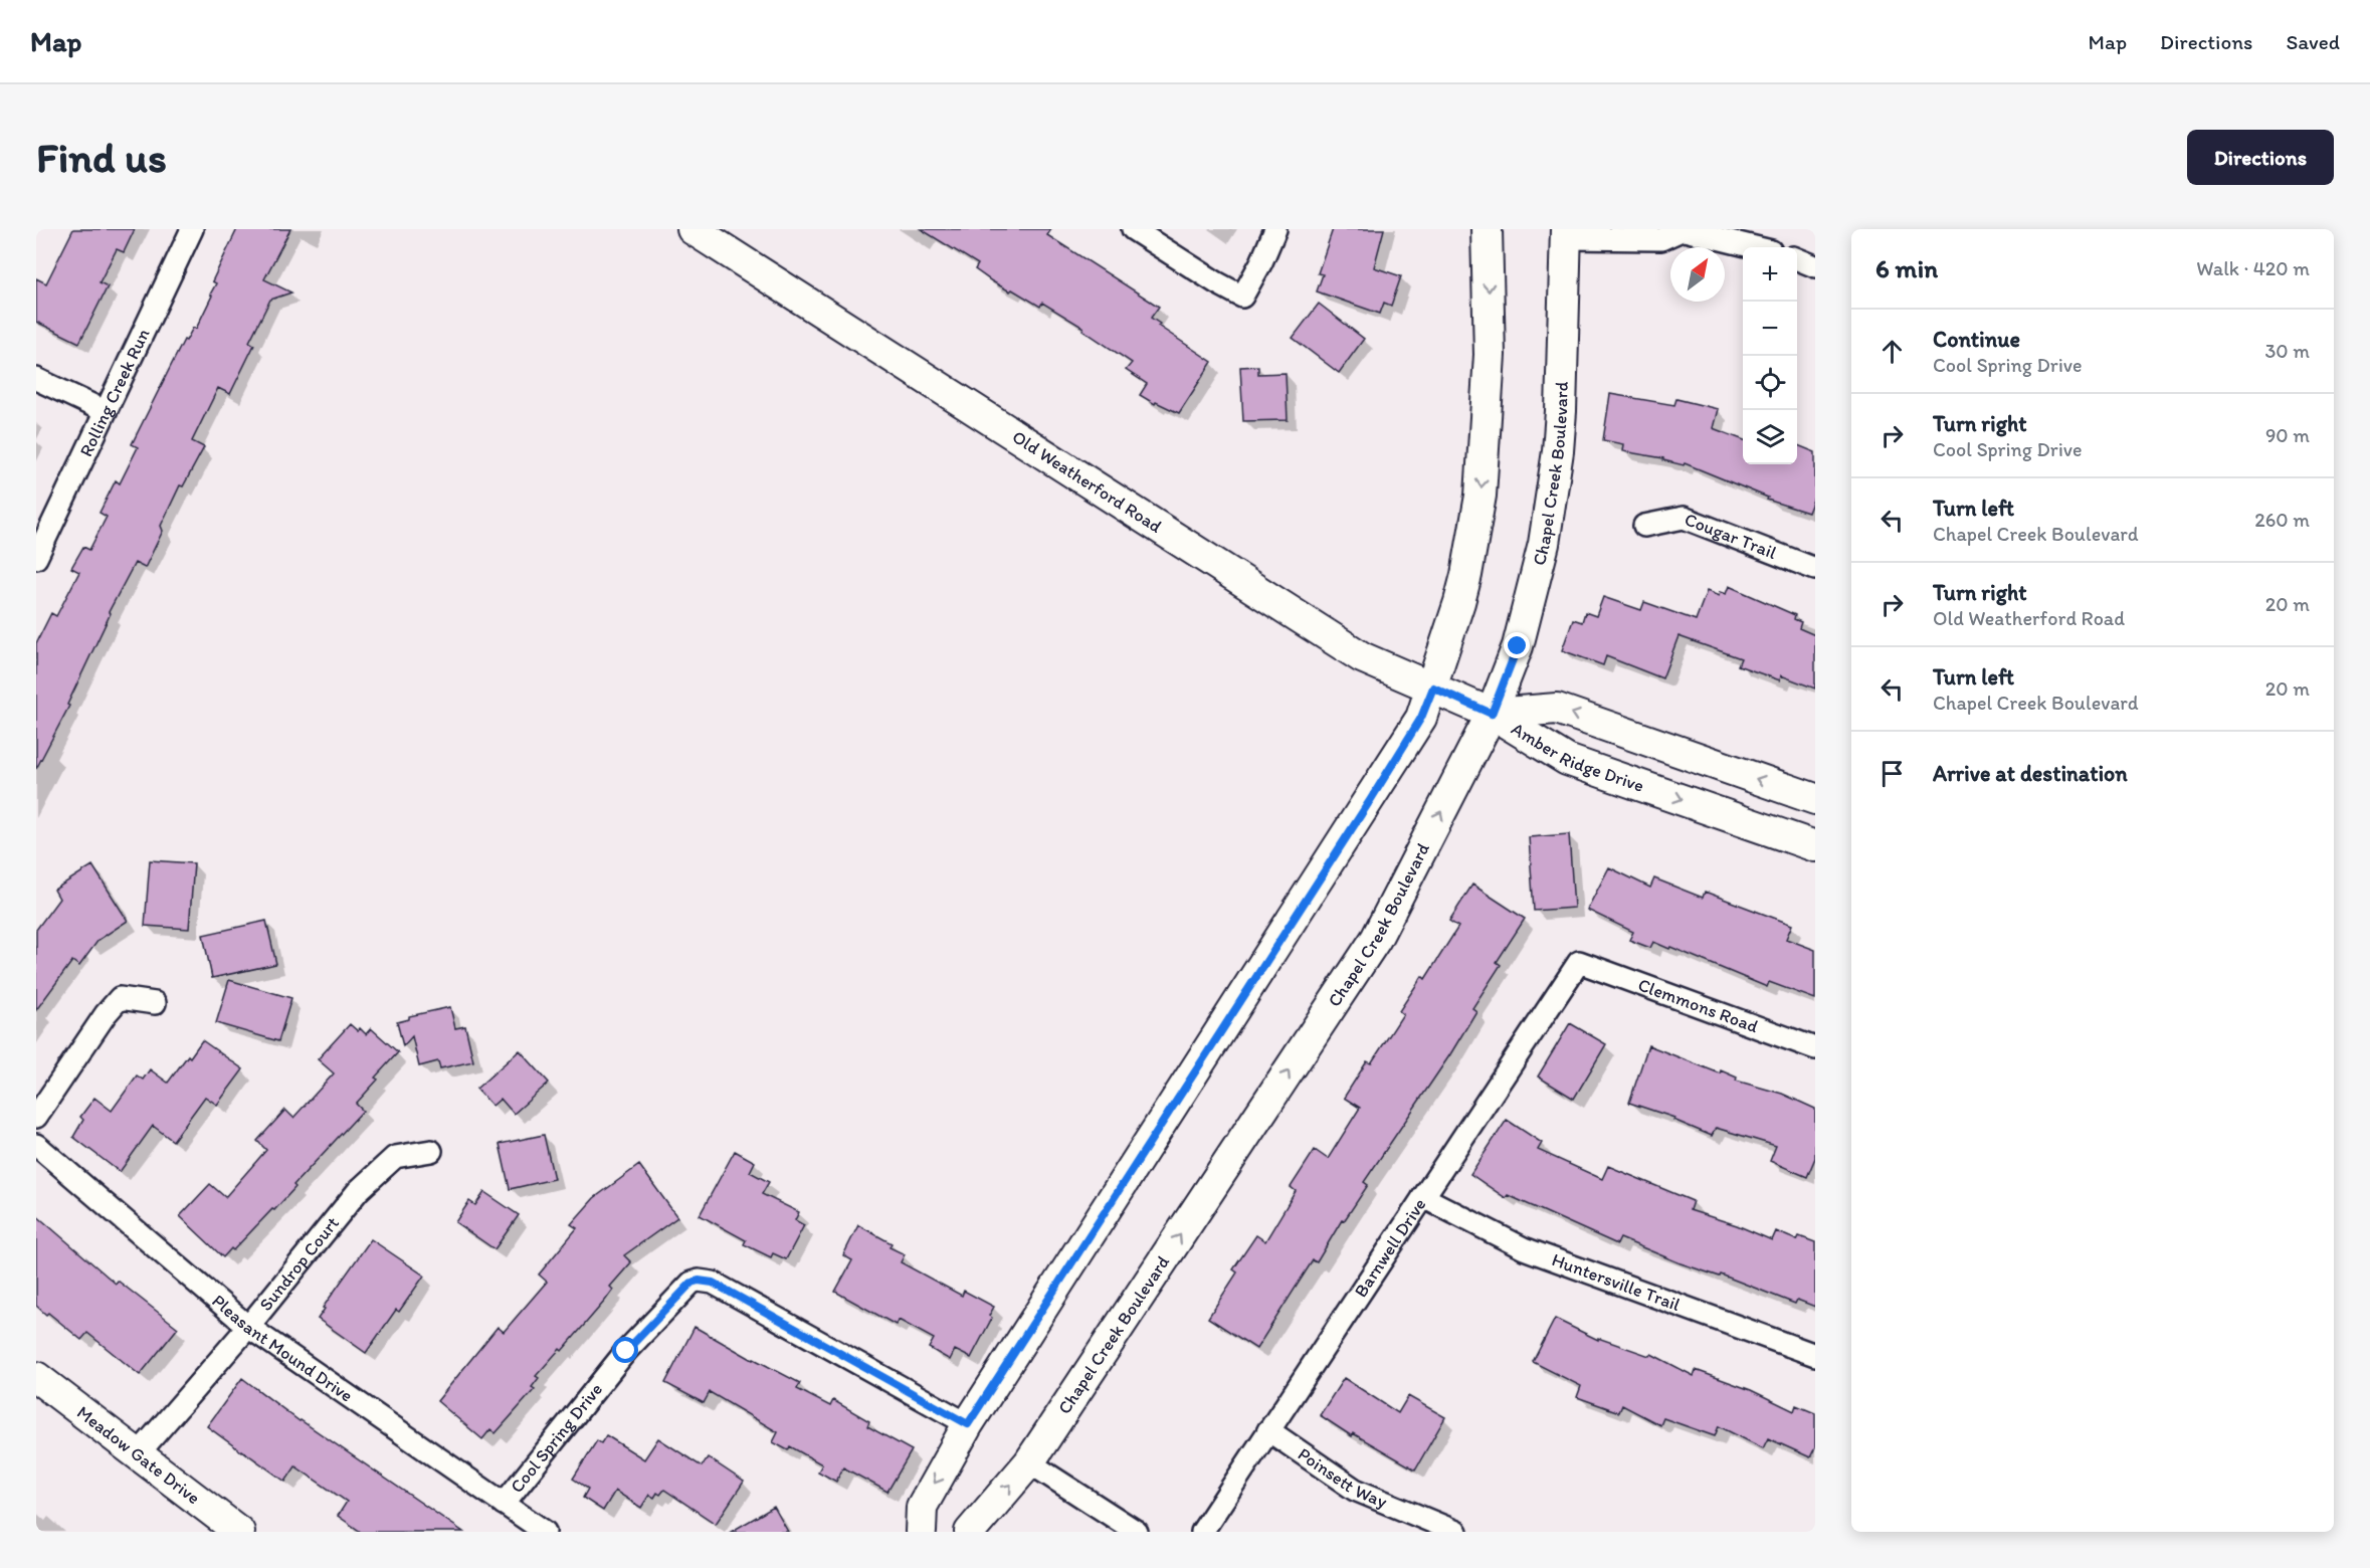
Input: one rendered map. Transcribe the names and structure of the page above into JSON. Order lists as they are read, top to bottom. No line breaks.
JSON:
{"streets":{"main road":["Chapel Creek Boulevard","Old Weatherford Road","Amber Ridge Drive","Meadow Gate Drive"],"street":["Rolling Creek Run","Cougar Trail","Clemmons Road","Barnwell Drive","Sundrop Court","Huntersville Trail","Pleasant Mound Drive","Cool Spring Drive","Poinsett Way"]},"crossings":[["Chapel Creek Boulevard","Old Weatherford Road"],["Chapel Creek Boulevard","Amber Ridge Drive"],["Old Weatherford Road","Amber Ridge Drive"],["Clemmons Road","Barnwell Drive"],["Barnwell Drive","Huntersville Trail"],["Barnwell Drive","Poinsett Way"],["Sundrop Court","Pleasant Mound Drive"],["Sundrop Court","Meadow Gate Drive"],["Pleasant Mound Drive","Cool Spring Drive"]],"north":"top right","page":{"header":"Map","nav":["Map","Directions","Saved"],"buttons":"Directions","title":"Find us","heading":["6 min","Walk · 420 m"],"map_buttons":["+","−"],"list":[["Continue","Cool Spring Drive","30 m"],["Turn right","Cool Spring Drive","90 m"],["Turn left","Chapel Creek Boulevard","260 m"],["Turn right","Old Weatherford Road","20 m"],["Turn left","Chapel Creek Boulevard","20 m"],"Arrive at destination"]}}
